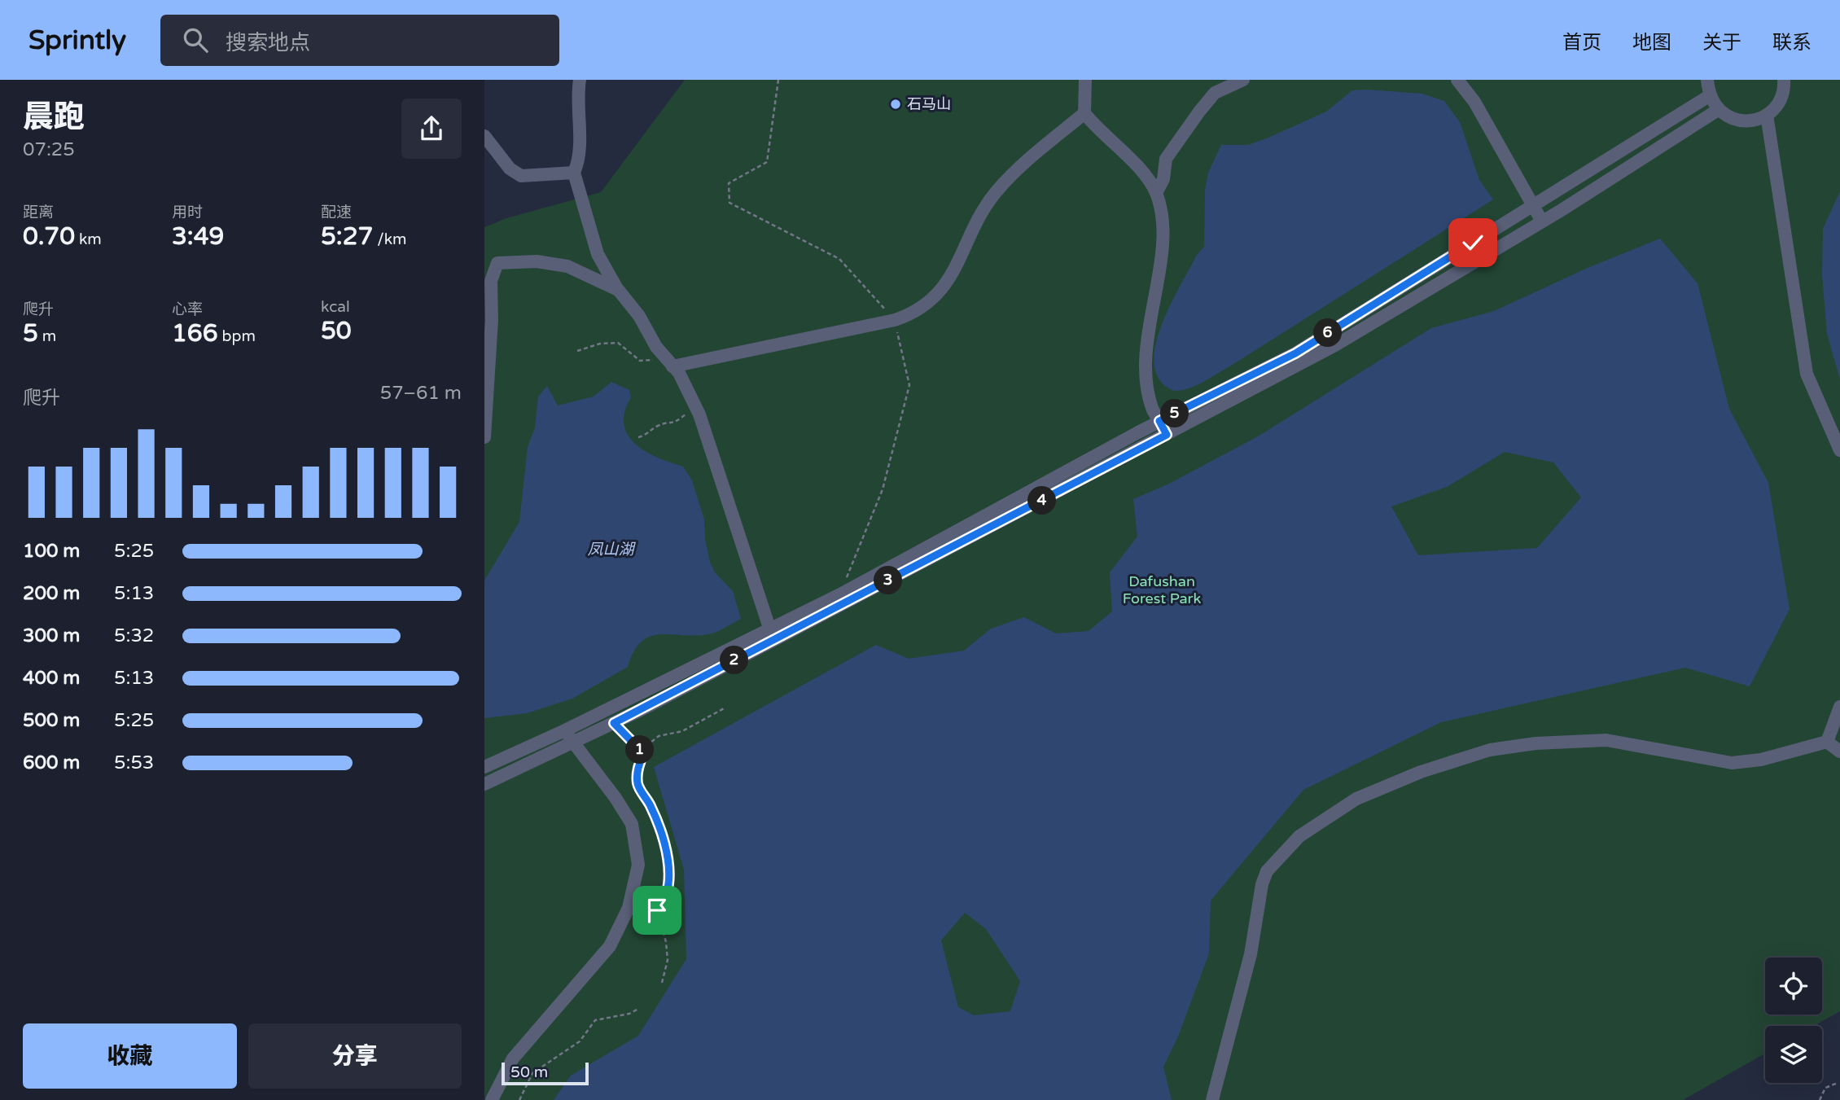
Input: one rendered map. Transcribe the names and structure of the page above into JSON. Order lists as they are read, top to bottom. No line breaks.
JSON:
{"water":["凤山湖"],"parks":["Dafushan Forest Park"],"places":["石马山"],"scale_bar":"50 m","page":{"header":"Sprintly","search":"搜索地点","nav":["首页","地图","关于","联系"],"heading":["晨跑","07:25"],"stats":[["距离","0.70 km"],["用时","3:49"],["配速","5:27 /km"],["爬升","5 m"],["心率","166 bpm"],["kcal","50"]],"pins":["6","5","4","3","2","1"],"chart":["爬升","57–61 m"],"list":[{"name":"100 m","note":"5:25"},{"name":"200 m","note":"5:13"},{"name":"300 m","note":"5:32"},{"name":"400 m","note":"5:13"},{"name":"500 m","note":"5:25"},{"name":"600 m","note":"5:53"}],"buttons":["收藏","分享"],"scale":"50 m"}}
